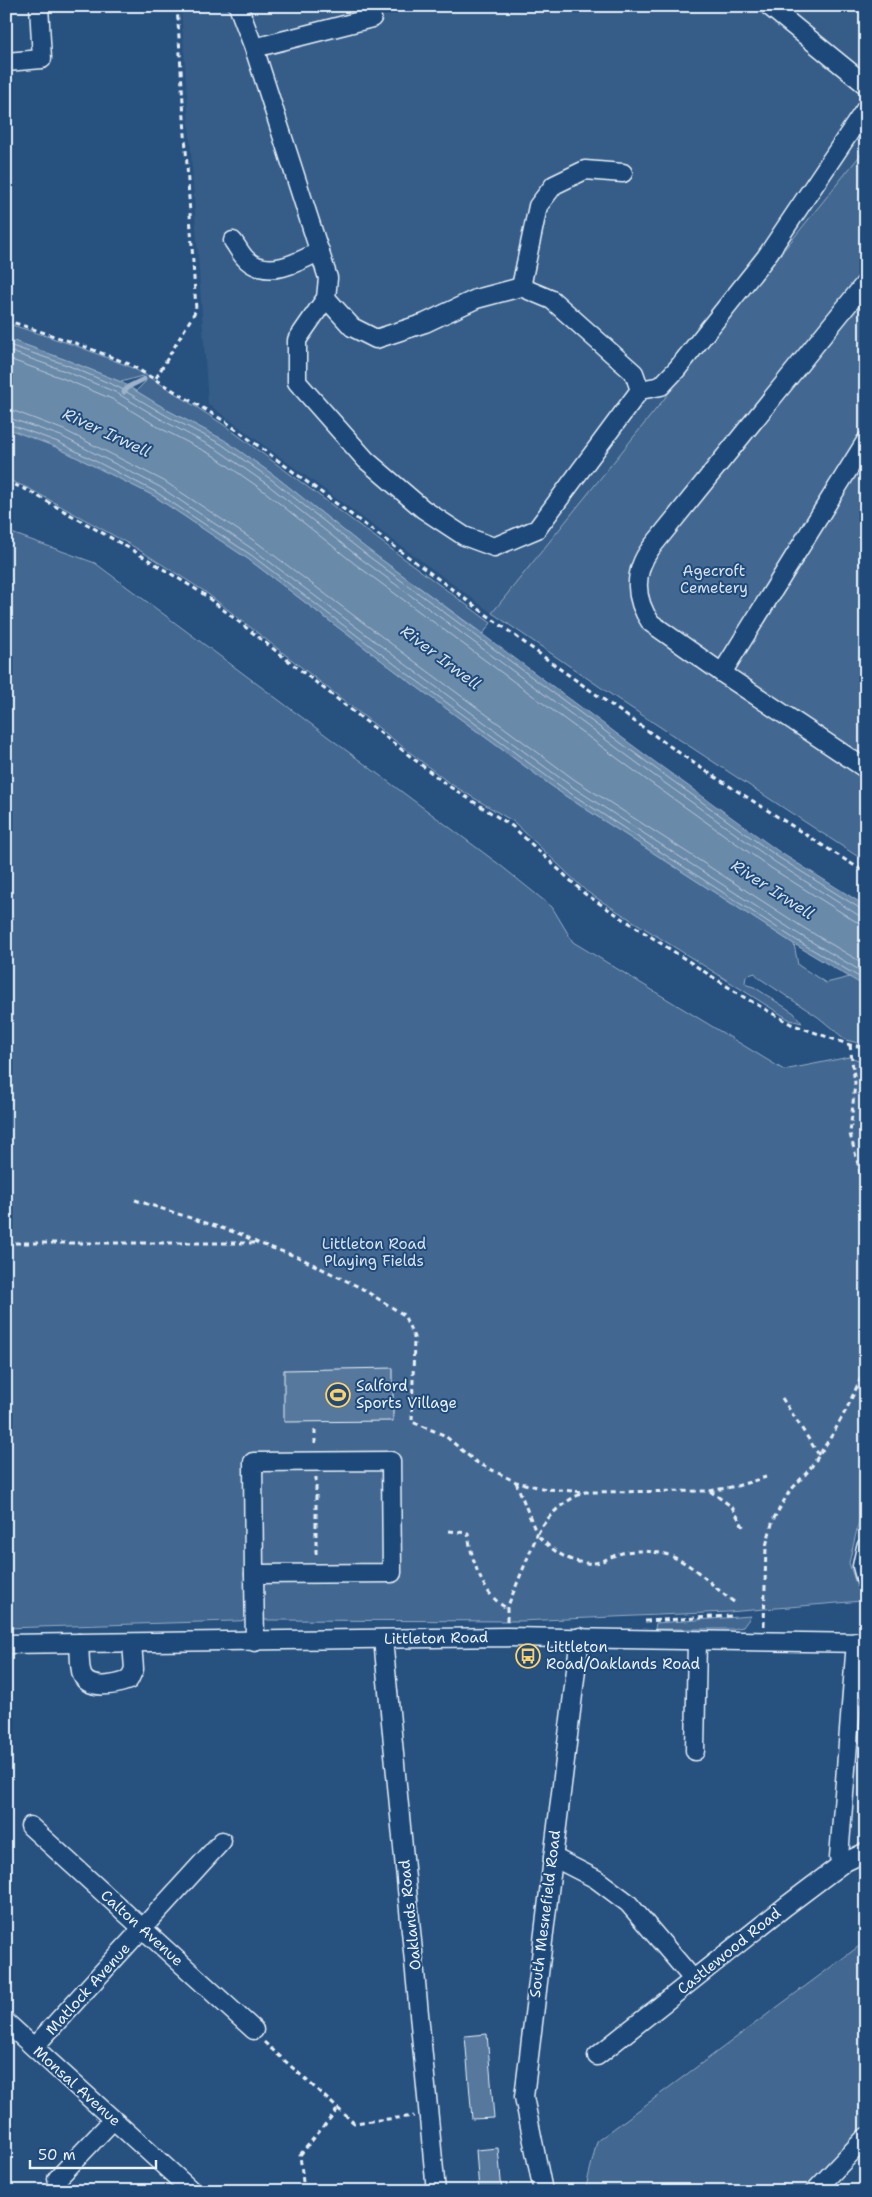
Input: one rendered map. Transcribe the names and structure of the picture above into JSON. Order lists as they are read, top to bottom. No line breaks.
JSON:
{"streets":{"street":["Littleton Road","South Mesnefield Road","Oaklands Road","Calton Avenue","Castlewood Road","Matlock Avenue","Monsal Avenue"]},"crossings":[["Littleton Road","South Mesnefield Road"],["Littleton Road","Oaklands Road"],["Calton Avenue","Matlock Avenue"],["Matlock Avenue","Monsal Avenue"]],"water":["River Irwell"],"parks":["Agecroft Cemetery","Littleton Road Playing Fields"],"places":{"sports":["Salford Sports Village"],"bus stop":["Littleton Road/Oaklands Road"]},"scale_bar":"50 m"}
